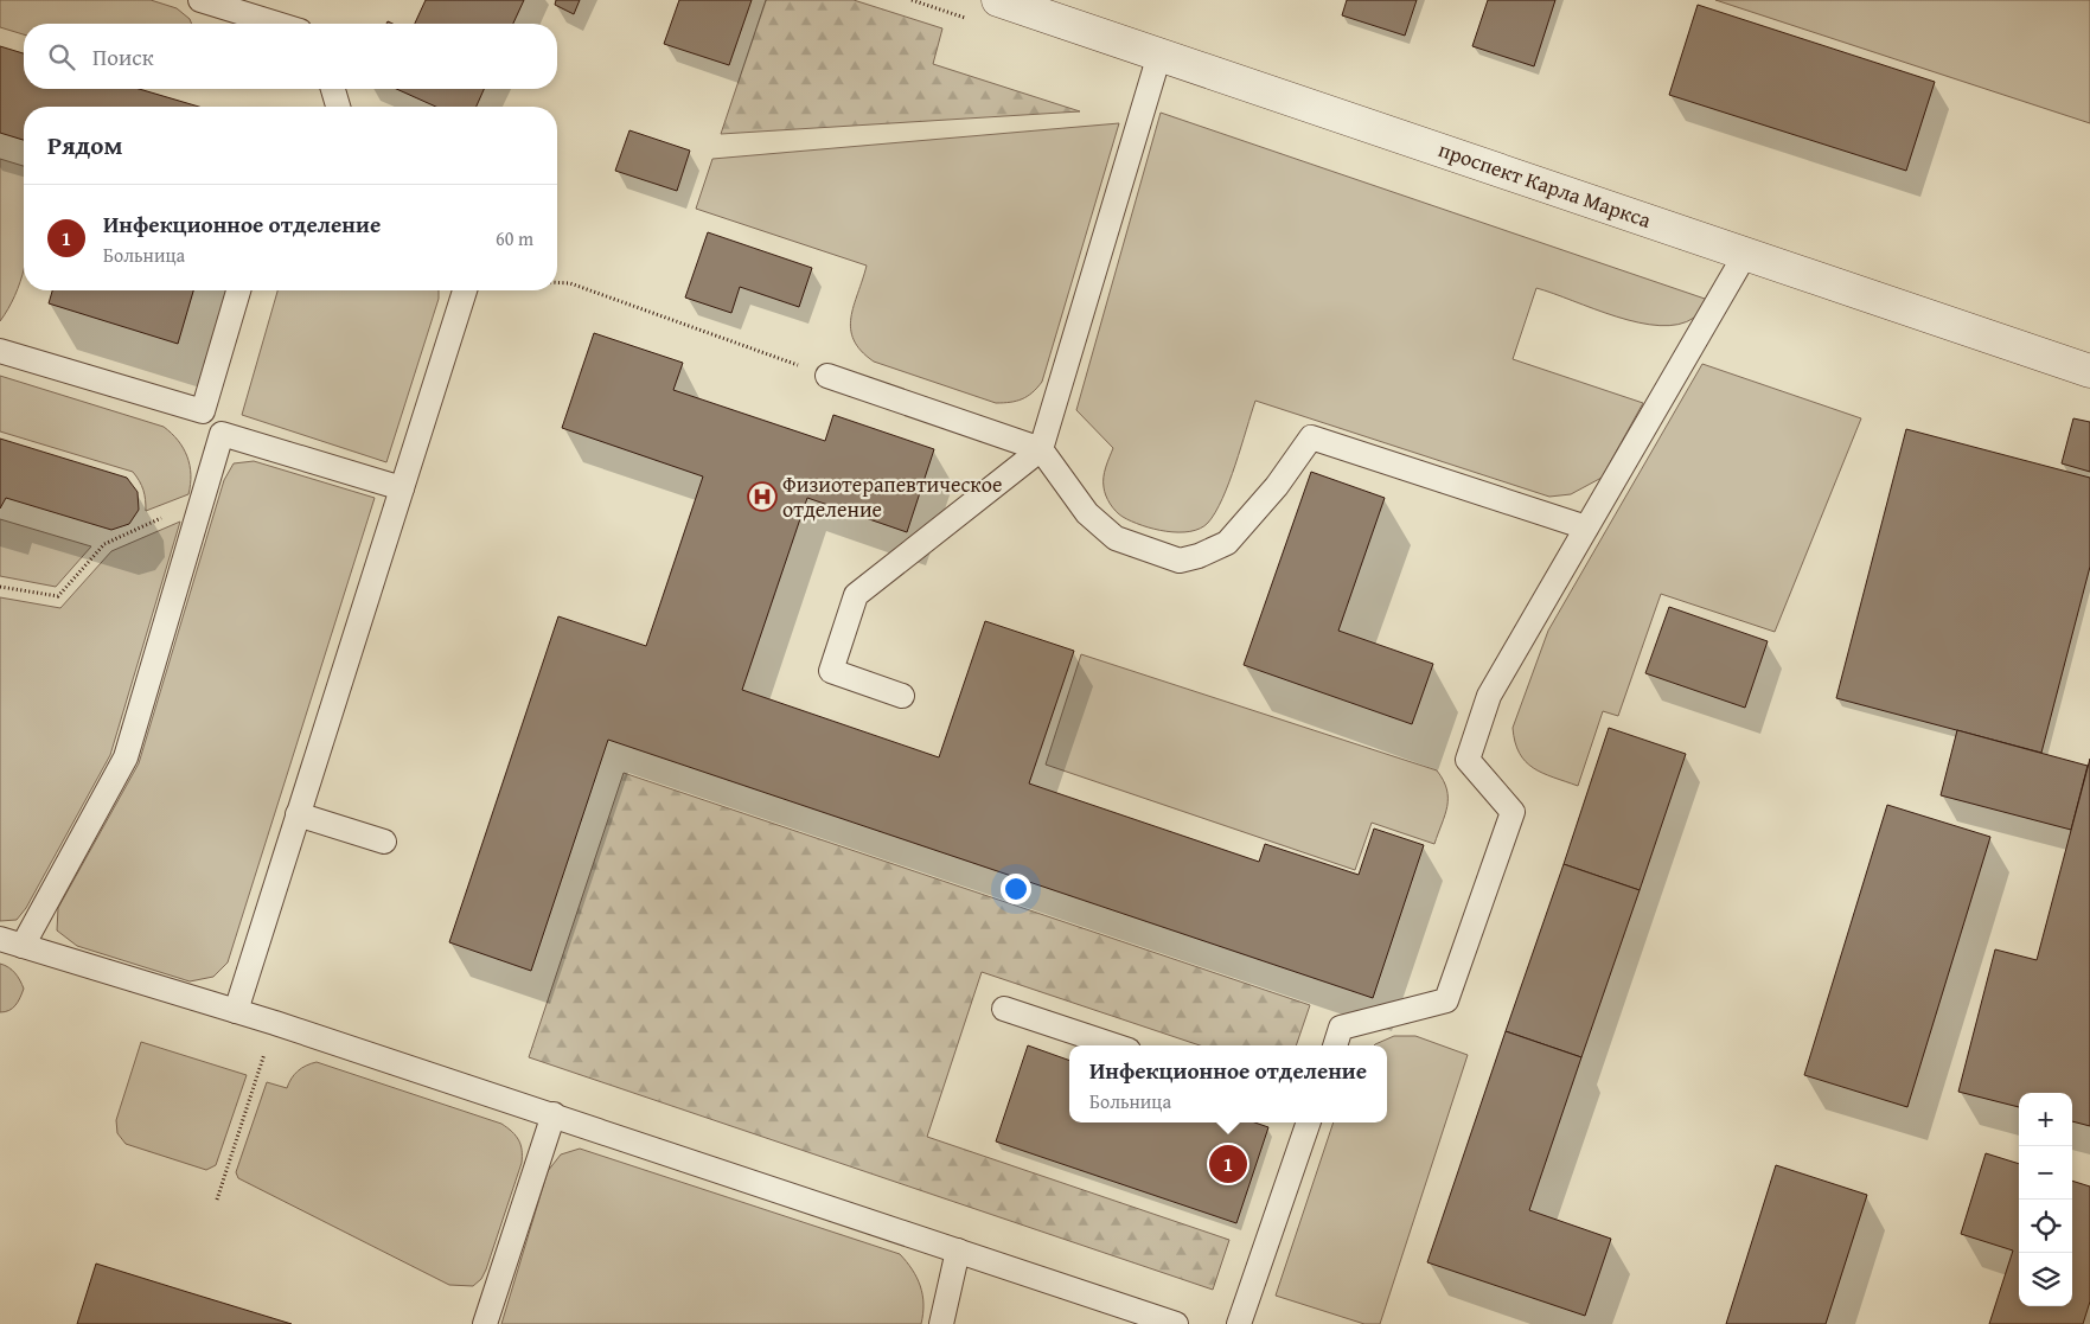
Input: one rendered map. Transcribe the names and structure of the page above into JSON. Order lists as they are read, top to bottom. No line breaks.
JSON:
{"streets":{"street":["проспект Карла Маркса"]},"places":{"hospital":["Физиотерапевтическое отделение"]},"page":{"search":"Поиск","heading":"Рядом","list":[{"mark":"1","name":"Инфекционное отделение","note":"Больница","value":"60 m"}],"popup":["Инфекционное отделение","Больница"],"map_buttons":["+","−"],"pins":"1"}}
